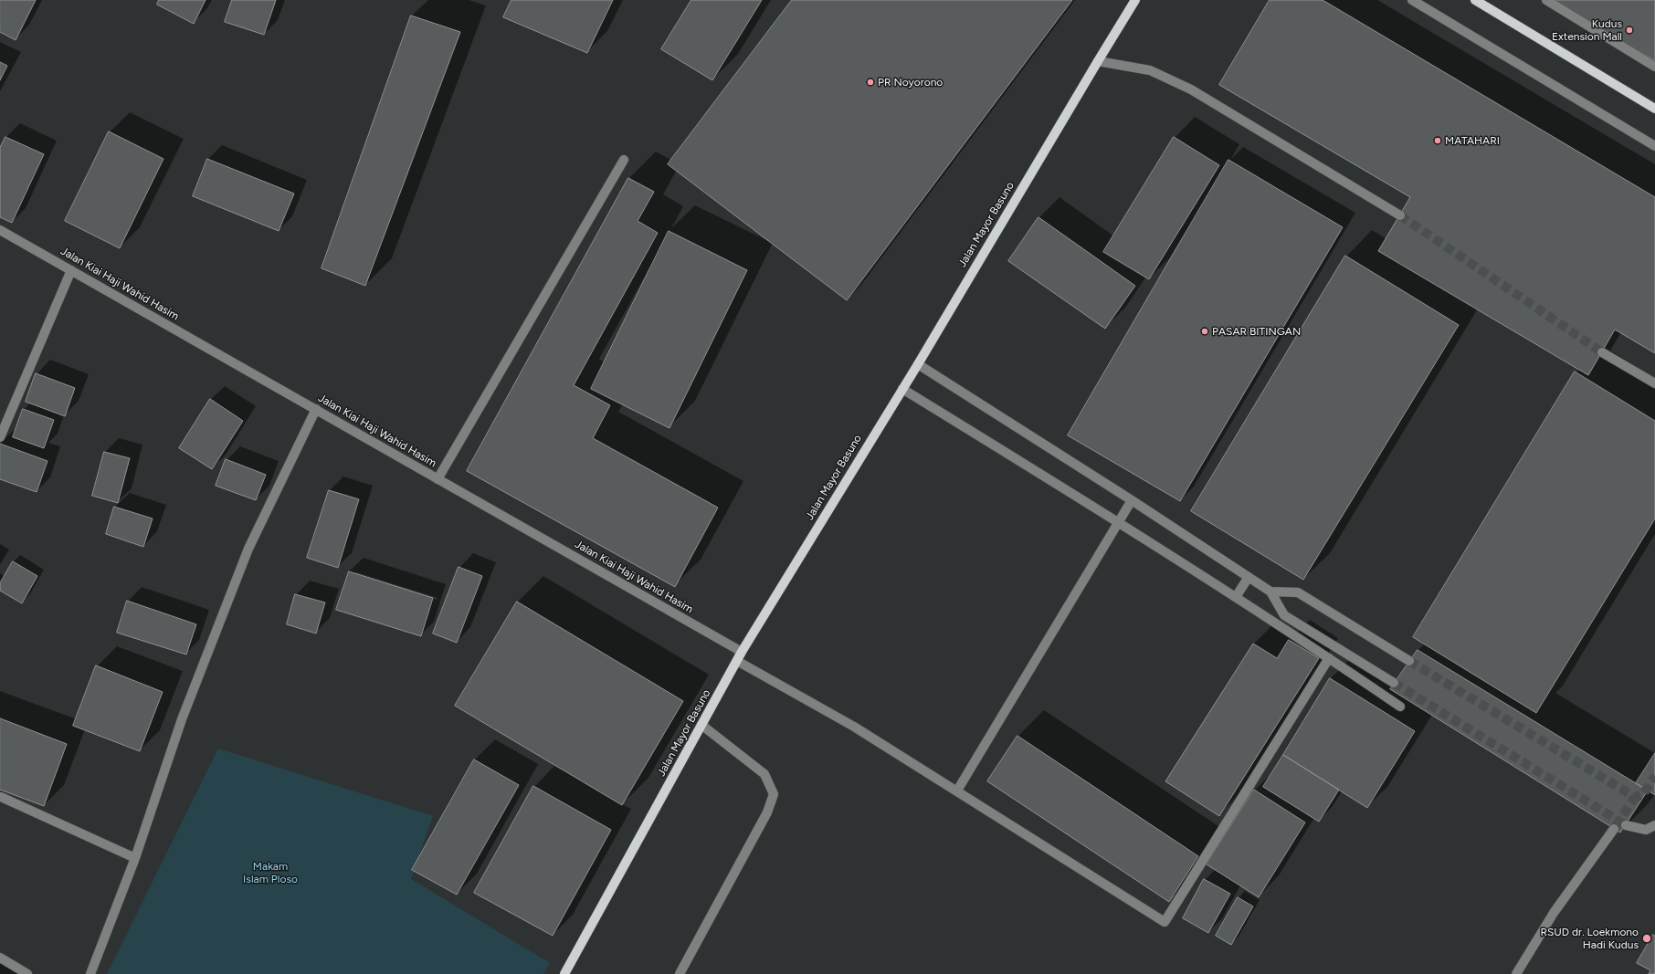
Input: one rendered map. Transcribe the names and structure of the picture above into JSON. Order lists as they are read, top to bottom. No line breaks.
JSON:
{"streets":{"main road":["Jalan Mayor Basuno"],"street":["Jalan Kiai Haji Wahid Hasim"]},"crossings":[["Jalan Mayor Basuno","Jalan Kiai Haji Wahid Hasim"]],"parks":["Makam Islam Ploso"],"places":["Kudus Extension Mall","PR Noyorono","MATAHARI","PASAR BITINGAN","RSUD dr. Loekmono Hadi Kudus"]}
